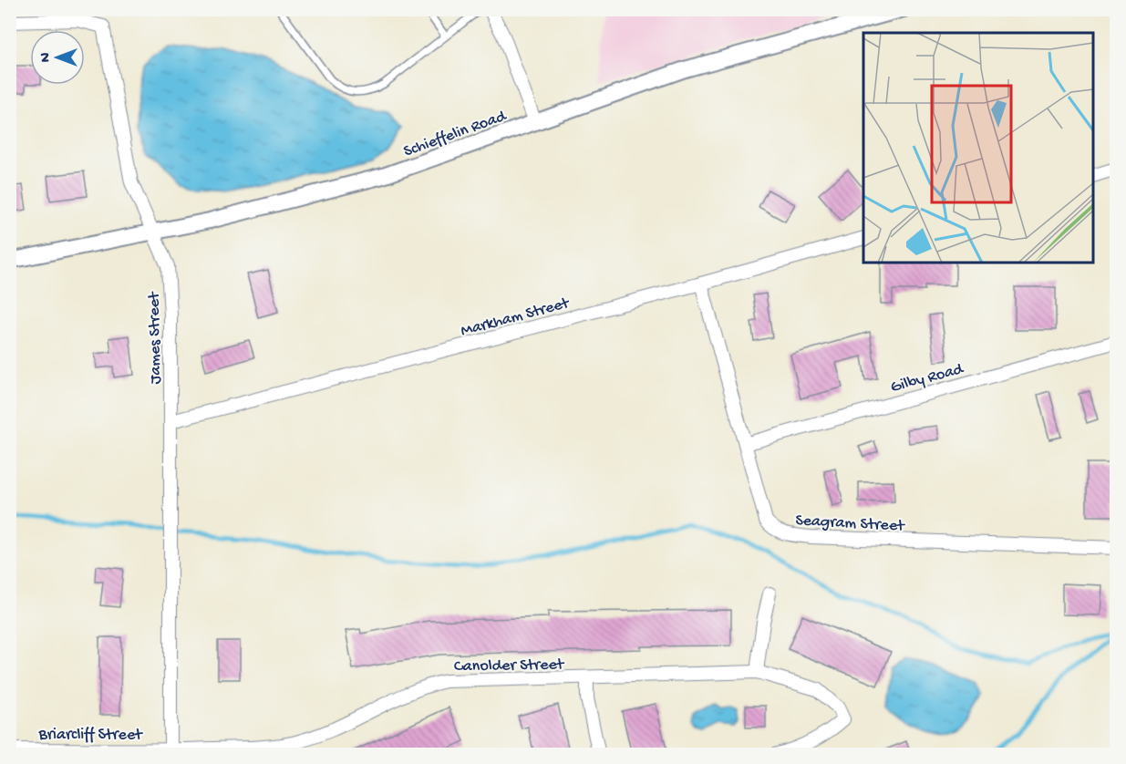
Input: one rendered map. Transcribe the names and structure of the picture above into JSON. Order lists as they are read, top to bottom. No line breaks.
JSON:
{"streets":{"street":["Schieffelin Road","Markham Street","James Street","Gilby Road","Seagram Street","Canolder Street","Briarcliff Street"]},"crossings":[["Schieffelin Road","James Street"],["Markham Street","James Street"],["Markham Street","Seagram Street"],["James Street","Canolder Street"],["James Street","Briarcliff Street"],["Gilby Road","Seagram Street"],["Canolder Street","Briarcliff Street"]],"north":"left"}
